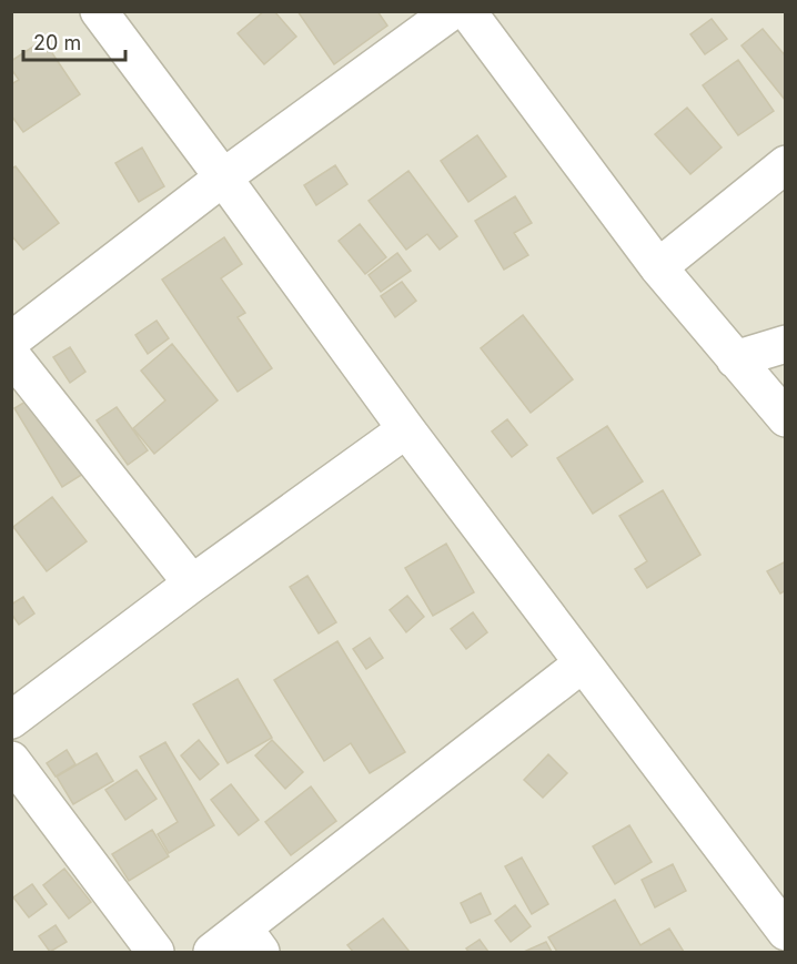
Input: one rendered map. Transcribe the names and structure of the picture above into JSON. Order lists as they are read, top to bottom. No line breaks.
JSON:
{"scale_bar":"20 m"}
